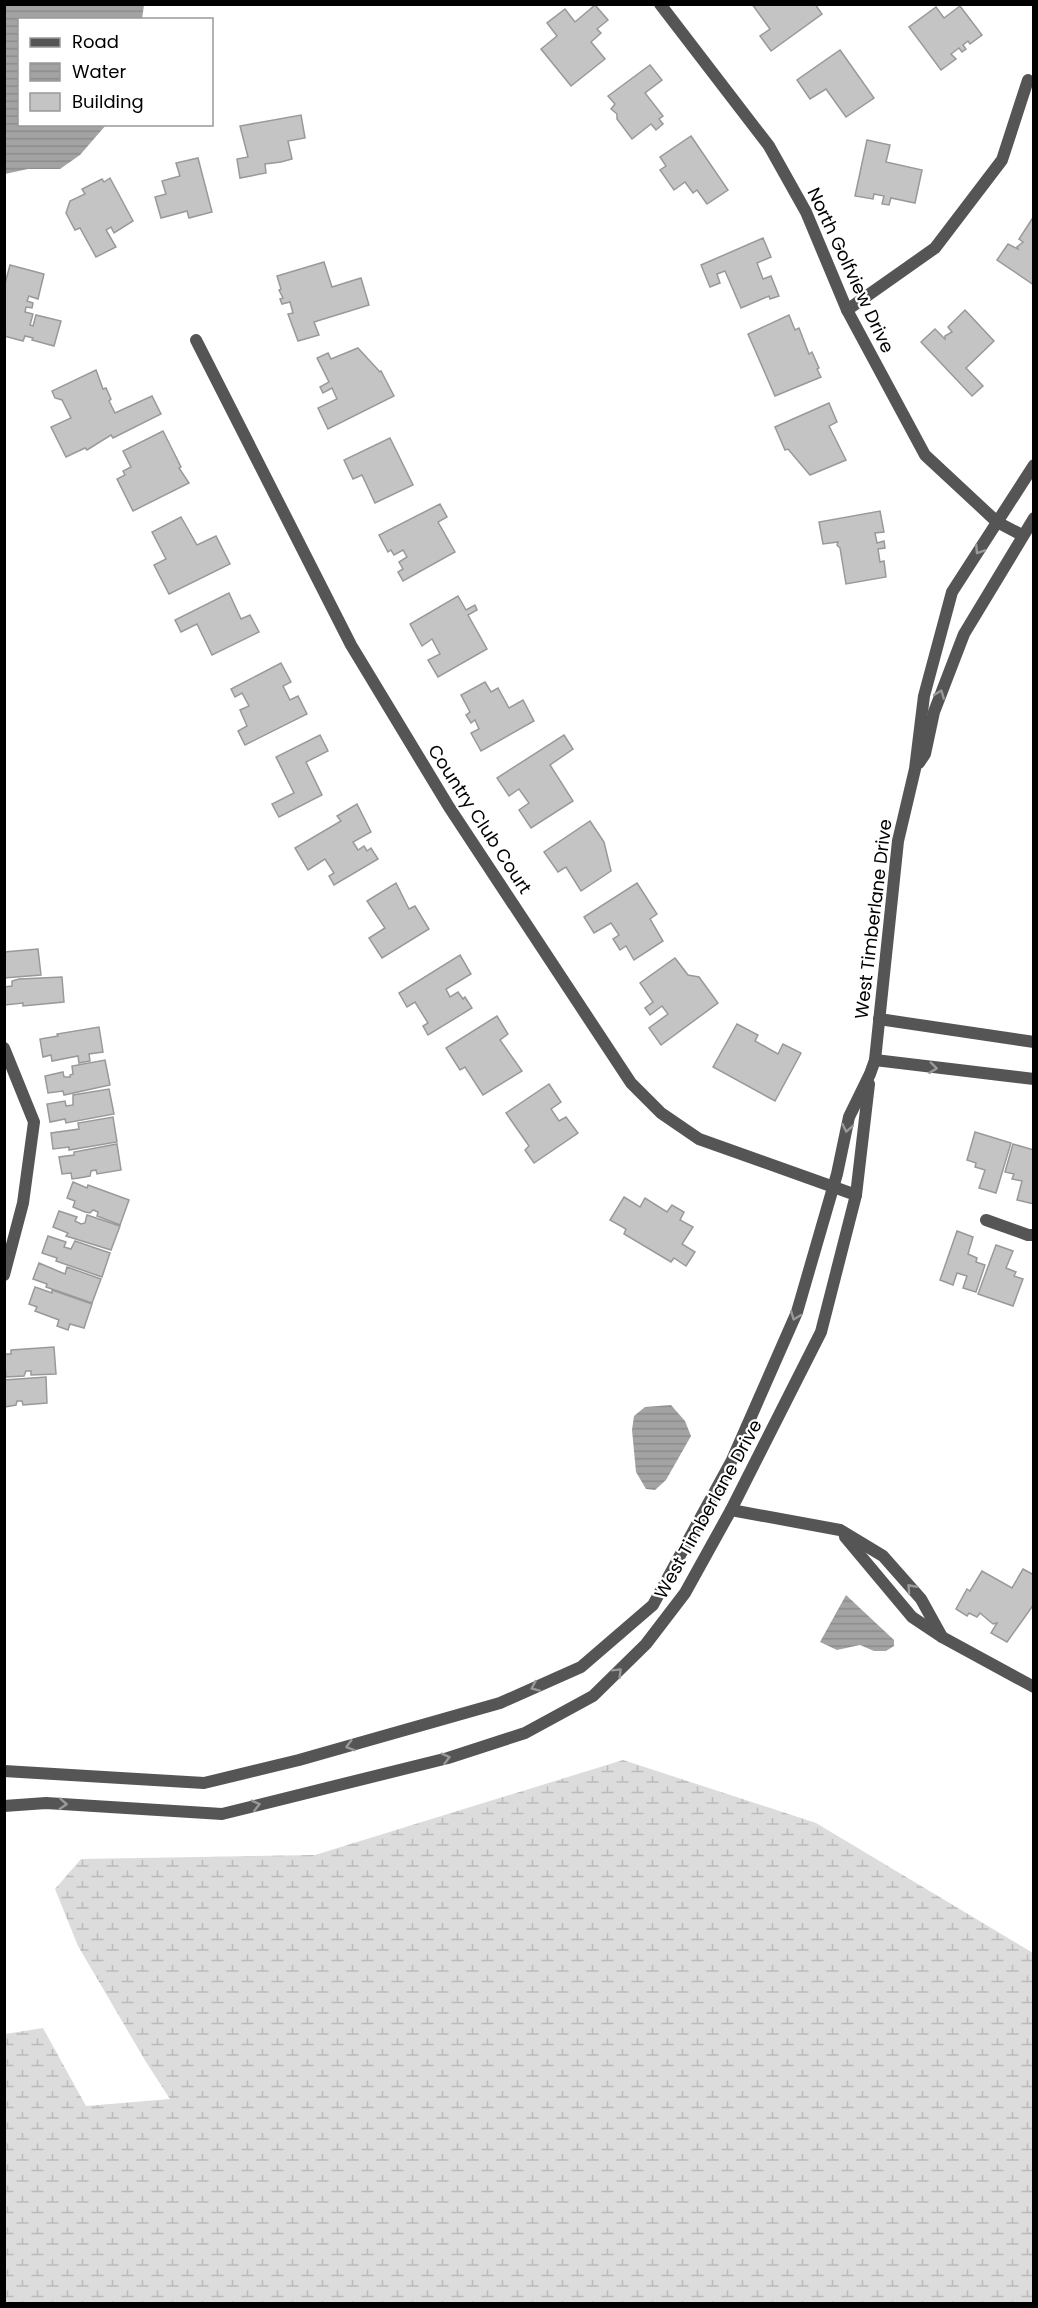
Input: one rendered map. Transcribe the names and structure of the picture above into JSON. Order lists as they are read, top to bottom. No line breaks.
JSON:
{"streets":{"street":["North Golfview Drive","Country Club Court","West Timberlane Drive"]},"crossings":[["North Golfview Drive","West Timberlane Drive"],["Country Club Court","West Timberlane Drive"]],"legend":["Road","Water","Building"]}
